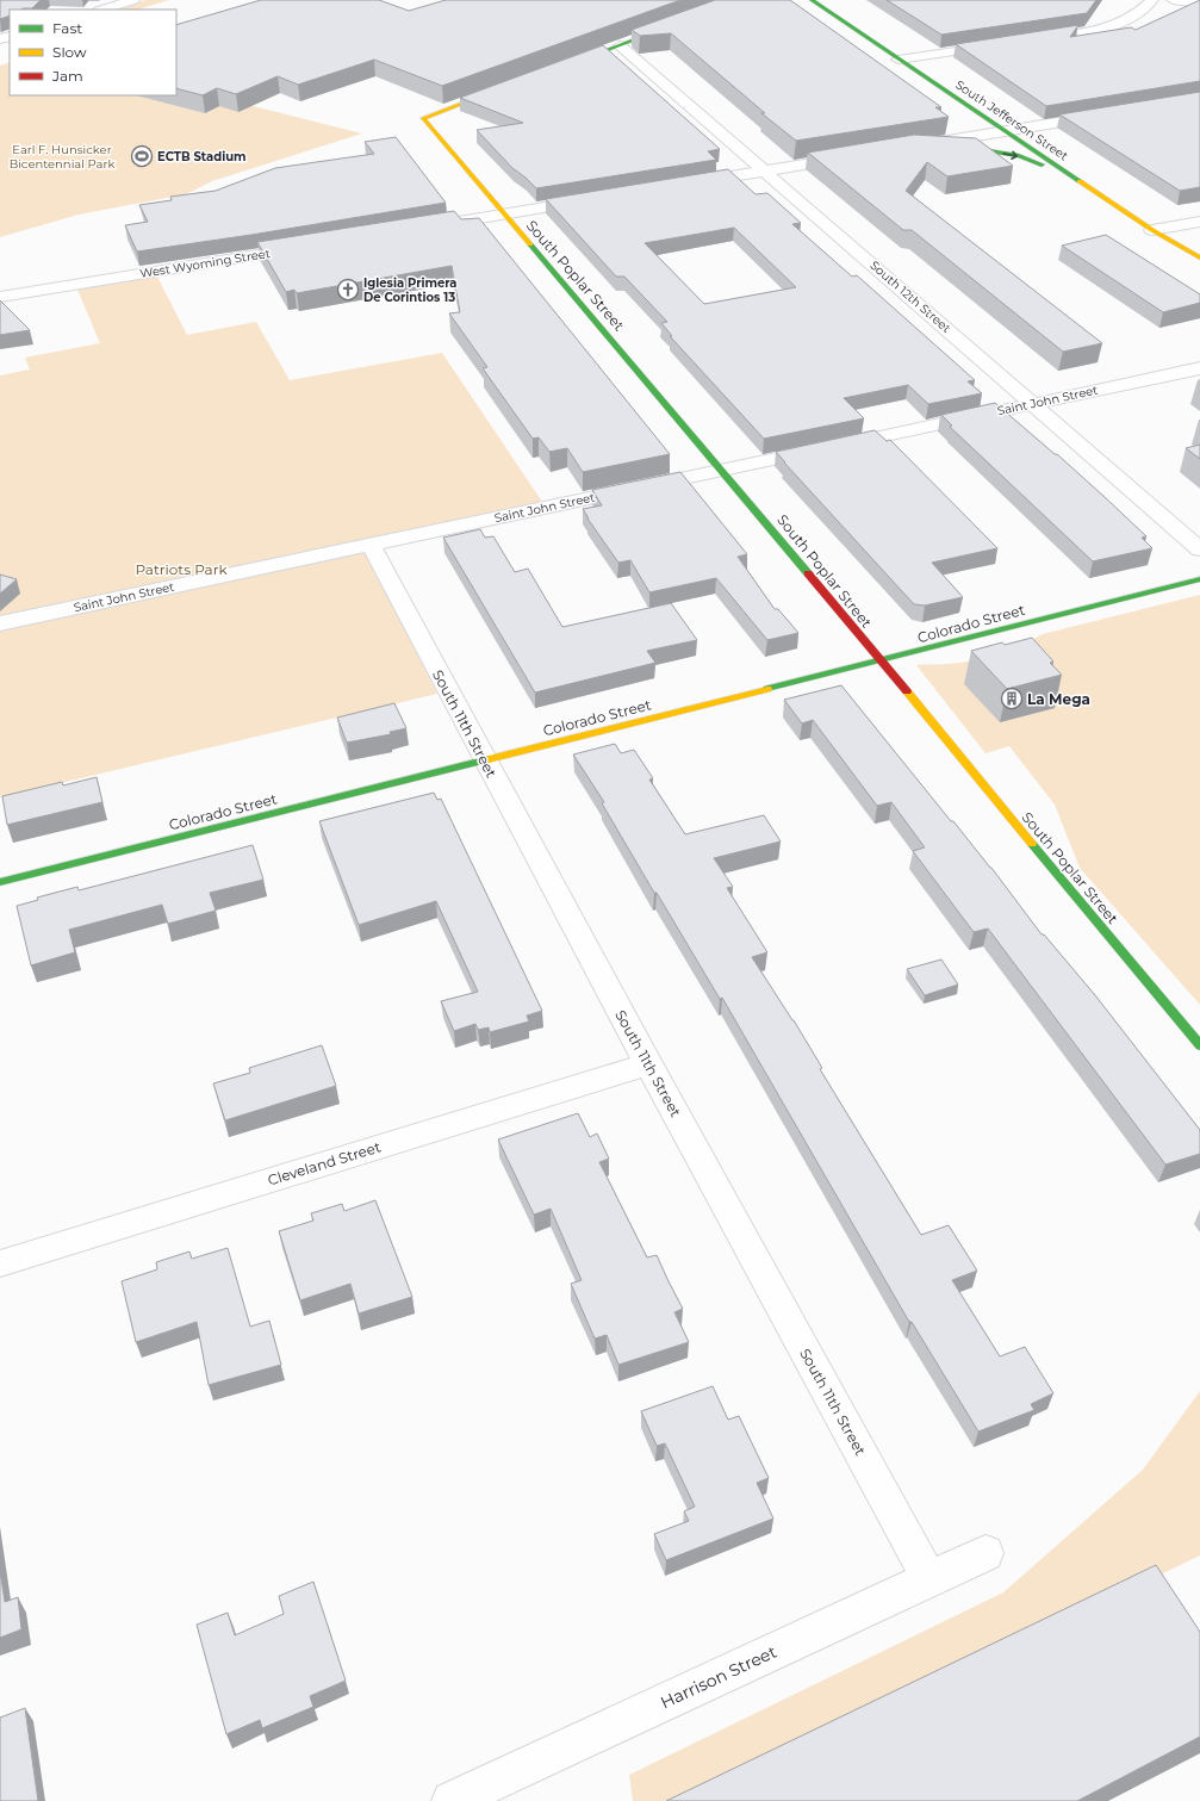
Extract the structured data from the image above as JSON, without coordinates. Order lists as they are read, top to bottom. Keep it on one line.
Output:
{"streets":{"street":["South Jefferson Street","West Wyoming Street","South Poplar Street","South 12th Street","Saint John Street","Colorado Street","South 11th Street","Cleveland Street","Harrison Street"]},"crossings":[["South Poplar Street","Saint John Street"],["South Poplar Street","Colorado Street"],["South 12th Street","Saint John Street"],["Saint John Street","South 11th Street"],["Colorado Street","South 11th Street"],["South 11th Street","Cleveland Street"],["South 11th Street","Harrison Street"]],"parks":["Earl F. Hunsicker Bicentennial Park","Patriots Park"],"places":{"sports":["ECTB Stadium"],"church":["Iglesia Primera De Corintios 13"],"building":["La Mega"]},"legend":["Fast","Slow","Jam"]}
